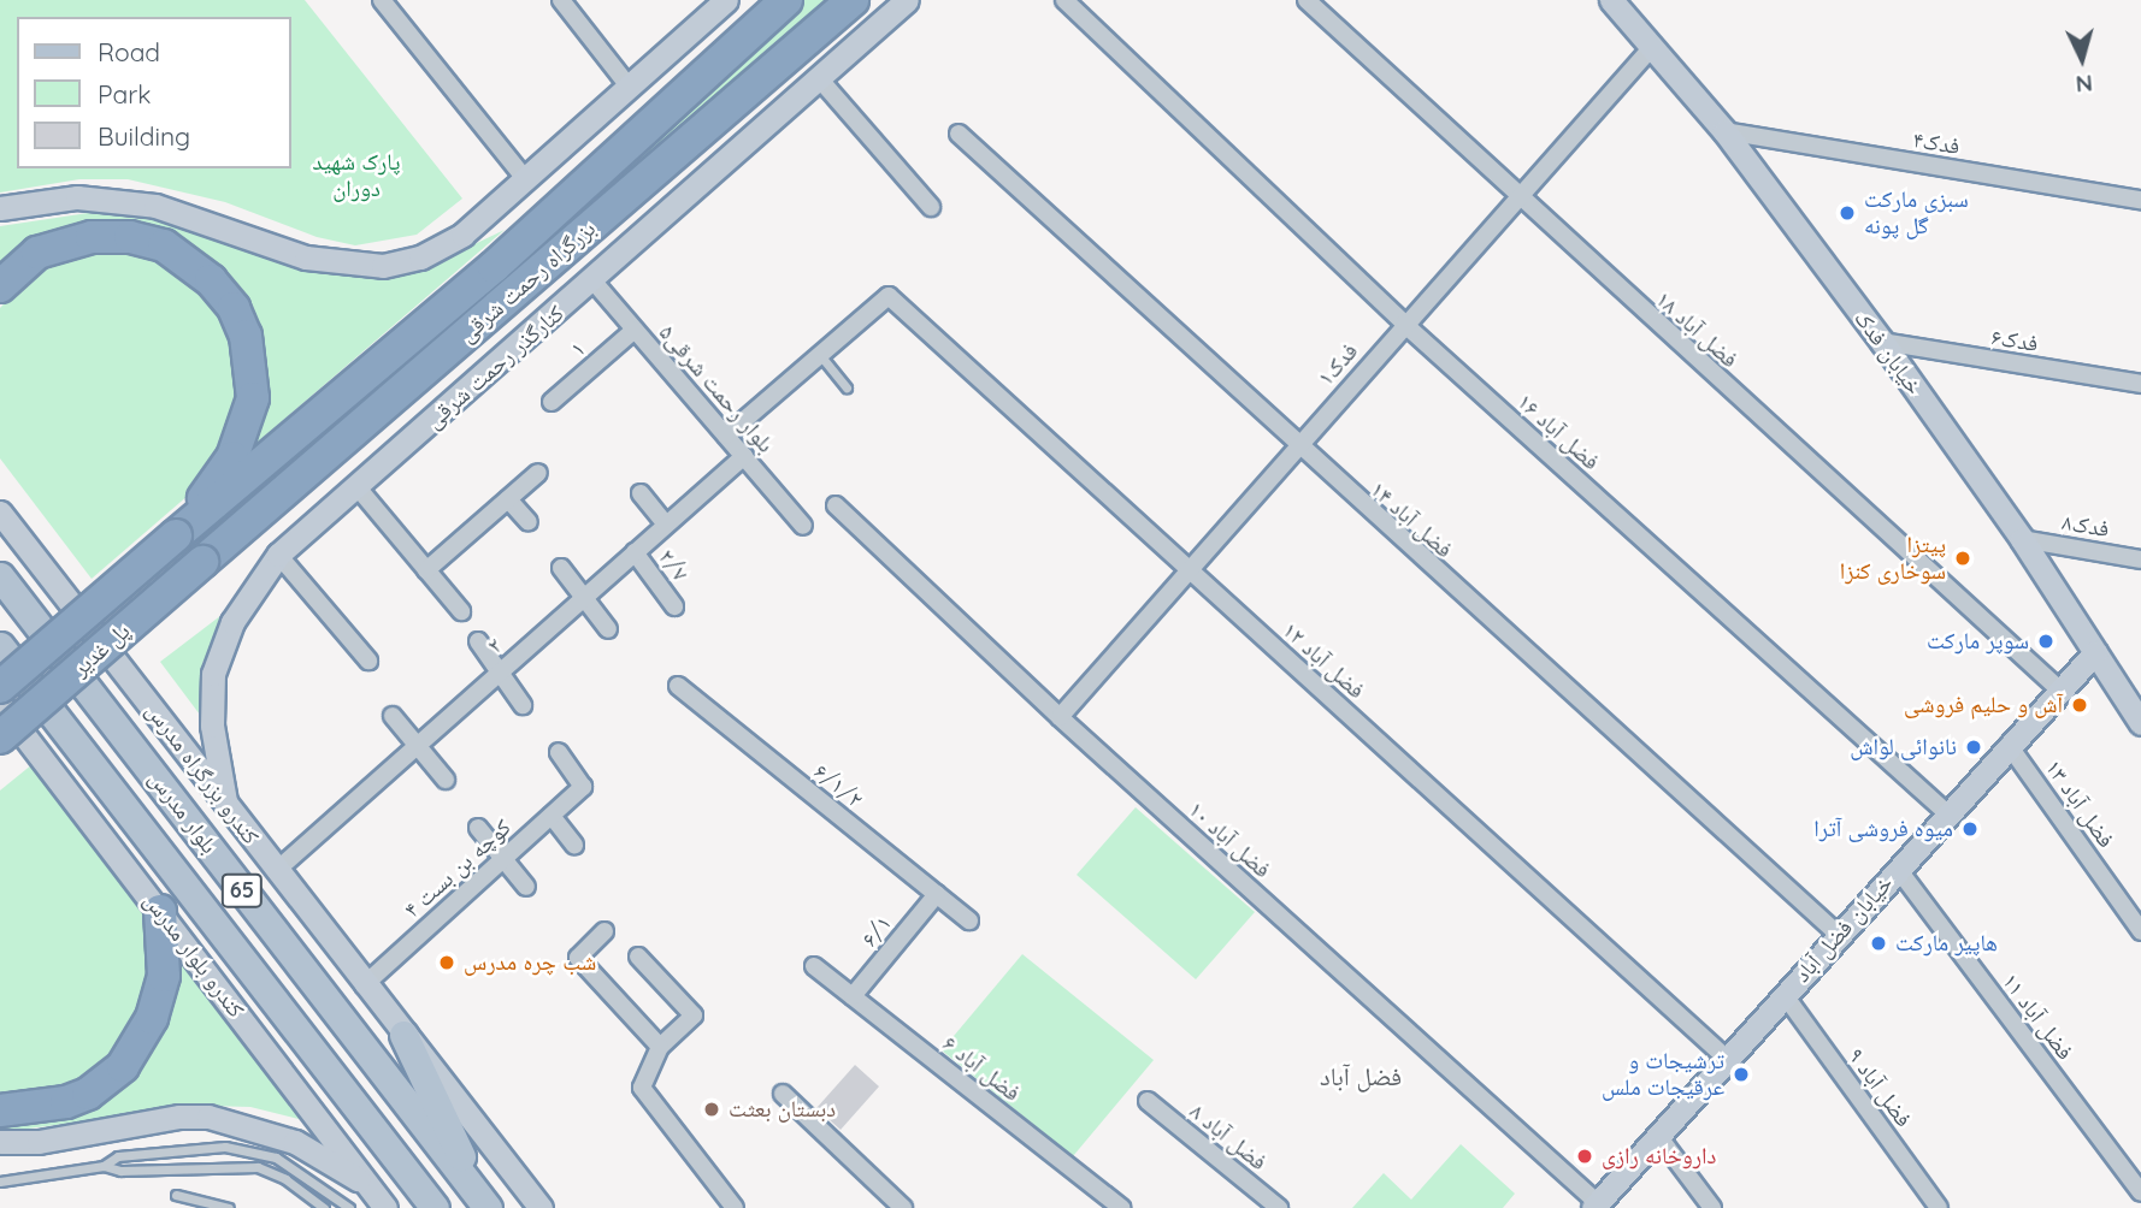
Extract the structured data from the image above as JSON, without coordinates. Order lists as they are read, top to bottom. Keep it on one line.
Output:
{"streets":{"highway":["بزرگراه رحمت شرقی","پل غدیر"],"main road":["خیابان فدک","کنارگذر رحمت شرقی","کندرو بزرگراه مدرس","بلوار مدرس","65","خیابان فضل آباد","کندرو بلوار مدرس"],"street":["فدک۴","فضل آباد ۱۸","فدک۶","۱","فدک۱","۵بلوار رحمت شرقی","فضل آباد ۱۶","فضل آباد ۱۴","فدک۸","۲/۷","۲","فضل آباد ۱۲","۶/۱/۲","فضل آباد ۱۳","فضل آباد ۱۰","کوچه بن بست ۴","۶/۱","فضل آباد ۱۱","فضل آباد ۶","فضل آباد ۹","فضل آباد ۸"]},"crossings":[["فدک۴","خیابان فدک"],["بزرگراه رحمت شرقی","پل غدیر"],["فضل آباد ۱۸","فدک۱"],["فضل آباد ۱۸","خیابان فضل آباد"],["فدک۶","خیابان فدک"],["۱","۵بلوار رحمت شرقی"],["خیابان فدک","فدک۱"],["خیابان فدک","فدک۸"],["خیابان فدک","خیابان فضل آباد"],["فدک۱","فضل آباد ۱۶"],["فدک۱","فضل آباد ۱۴"],["فدک۱","فضل آباد ۱۲"],["فدک۱","فضل آباد ۱۰"],["کنارگذر رحمت شرقی","۵بلوار رحمت شرقی"],["کنارگذر رحمت شرقی","کندرو بزرگراه مدرس"],["۵بلوار رحمت شرقی","۲"],["فضل آباد ۱۶","خیابان فضل آباد"],["فضل آباد ۱۴","خیابان فضل آباد"],["۲/۷","۲"],["۲","کندرو بزرگراه مدرس"],["فضل آباد ۱۲","خیابان فضل آباد"],["کندرو بزرگراه مدرس","کوچه بن بست ۴"],["۶/۱/۲","۶/۱"],["فضل آباد ۱۳","خیابان فضل آباد"],["فضل آباد ۱۰","خیابان فضل آباد"],["خیابان فضل آباد","فضل آباد ۱۱"],["خیابان فضل آباد","فضل آباد ۹"],["۶/۱","فضل آباد ۶"]],"districts":["فضل آباد"],"parks":["پارک شهید دوران"],"places":["سبزی مارکت گل پونه","پيتزا سوخارى كنزا","سوپر مارکت","آش و حلیم فروشی","نانوائی لواش","میوه فروشی آترا","هاپیر مارکت","شب چره مدرس","ترشیجات و عرقیجات ملس","دبستان بعثت","داروخانه رازی"],"legend":["Road","Park","Building"],"north":"bottom"}
